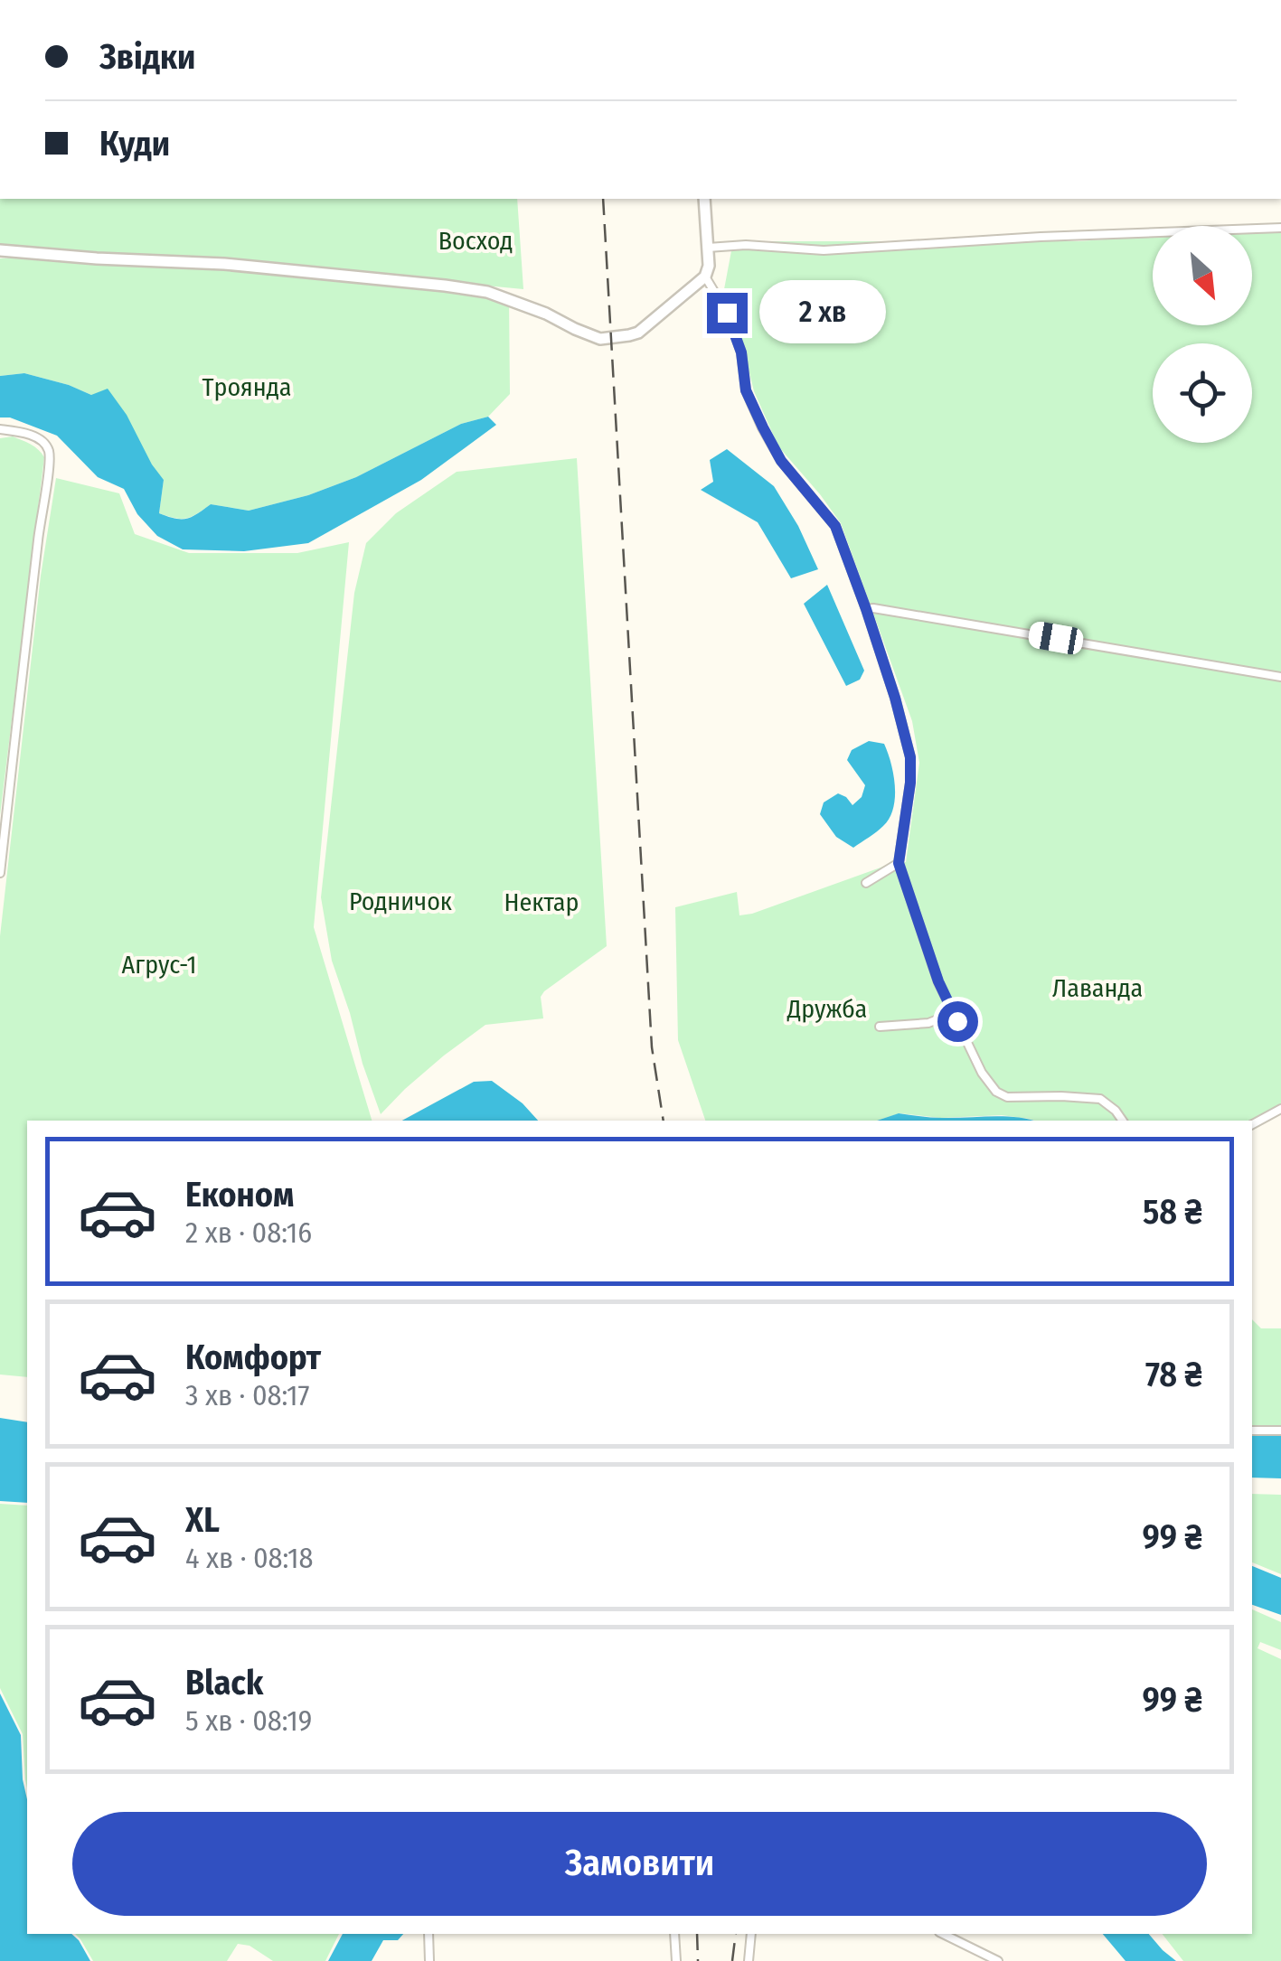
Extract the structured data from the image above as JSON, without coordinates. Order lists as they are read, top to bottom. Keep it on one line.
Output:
{"parks":["Восход","Троянда","Родничок","Нектар","Агрус-1","Лаванда","Дружба"],"north":"bottom right","page":{"banner":["Звідки","Куди"],"bubble":"2 хв","list":[{"name":"Економ","note":"2 хв · 08:16","value":"58 ₴"},{"name":"Комфорт","note":"3 хв · 08:17","value":"78 ₴"},{"name":"XL","note":"4 хв · 08:18","value":"99 ₴"},{"name":"Black","note":"5 хв · 08:19","value":"99 ₴"}],"buttons":"Замовити"}}
